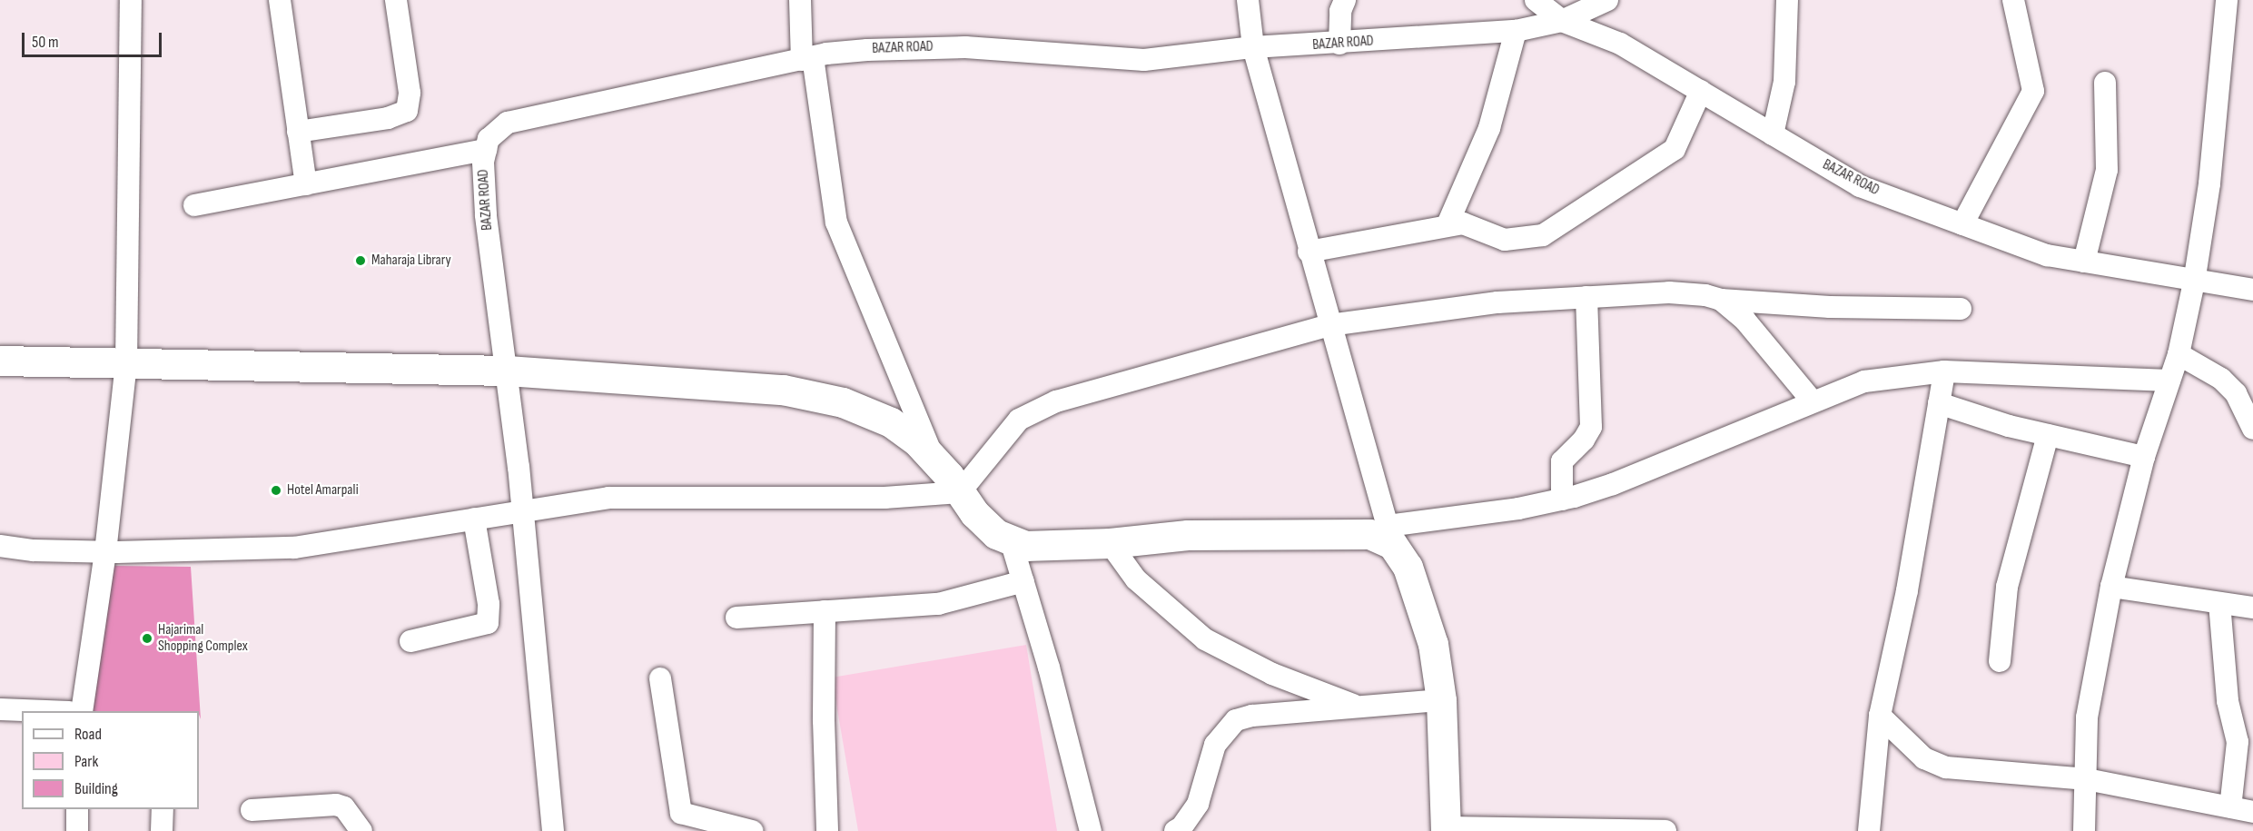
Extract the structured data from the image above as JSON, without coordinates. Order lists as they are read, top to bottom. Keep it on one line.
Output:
{"streets":{"street":["BAZAR ROAD"]},"places":["Maharaja Library","Hotel Amarpali","Hajarimal Shopping Complex"],"legend":["Road","Park","Building"],"scale_bar":"50 m"}
